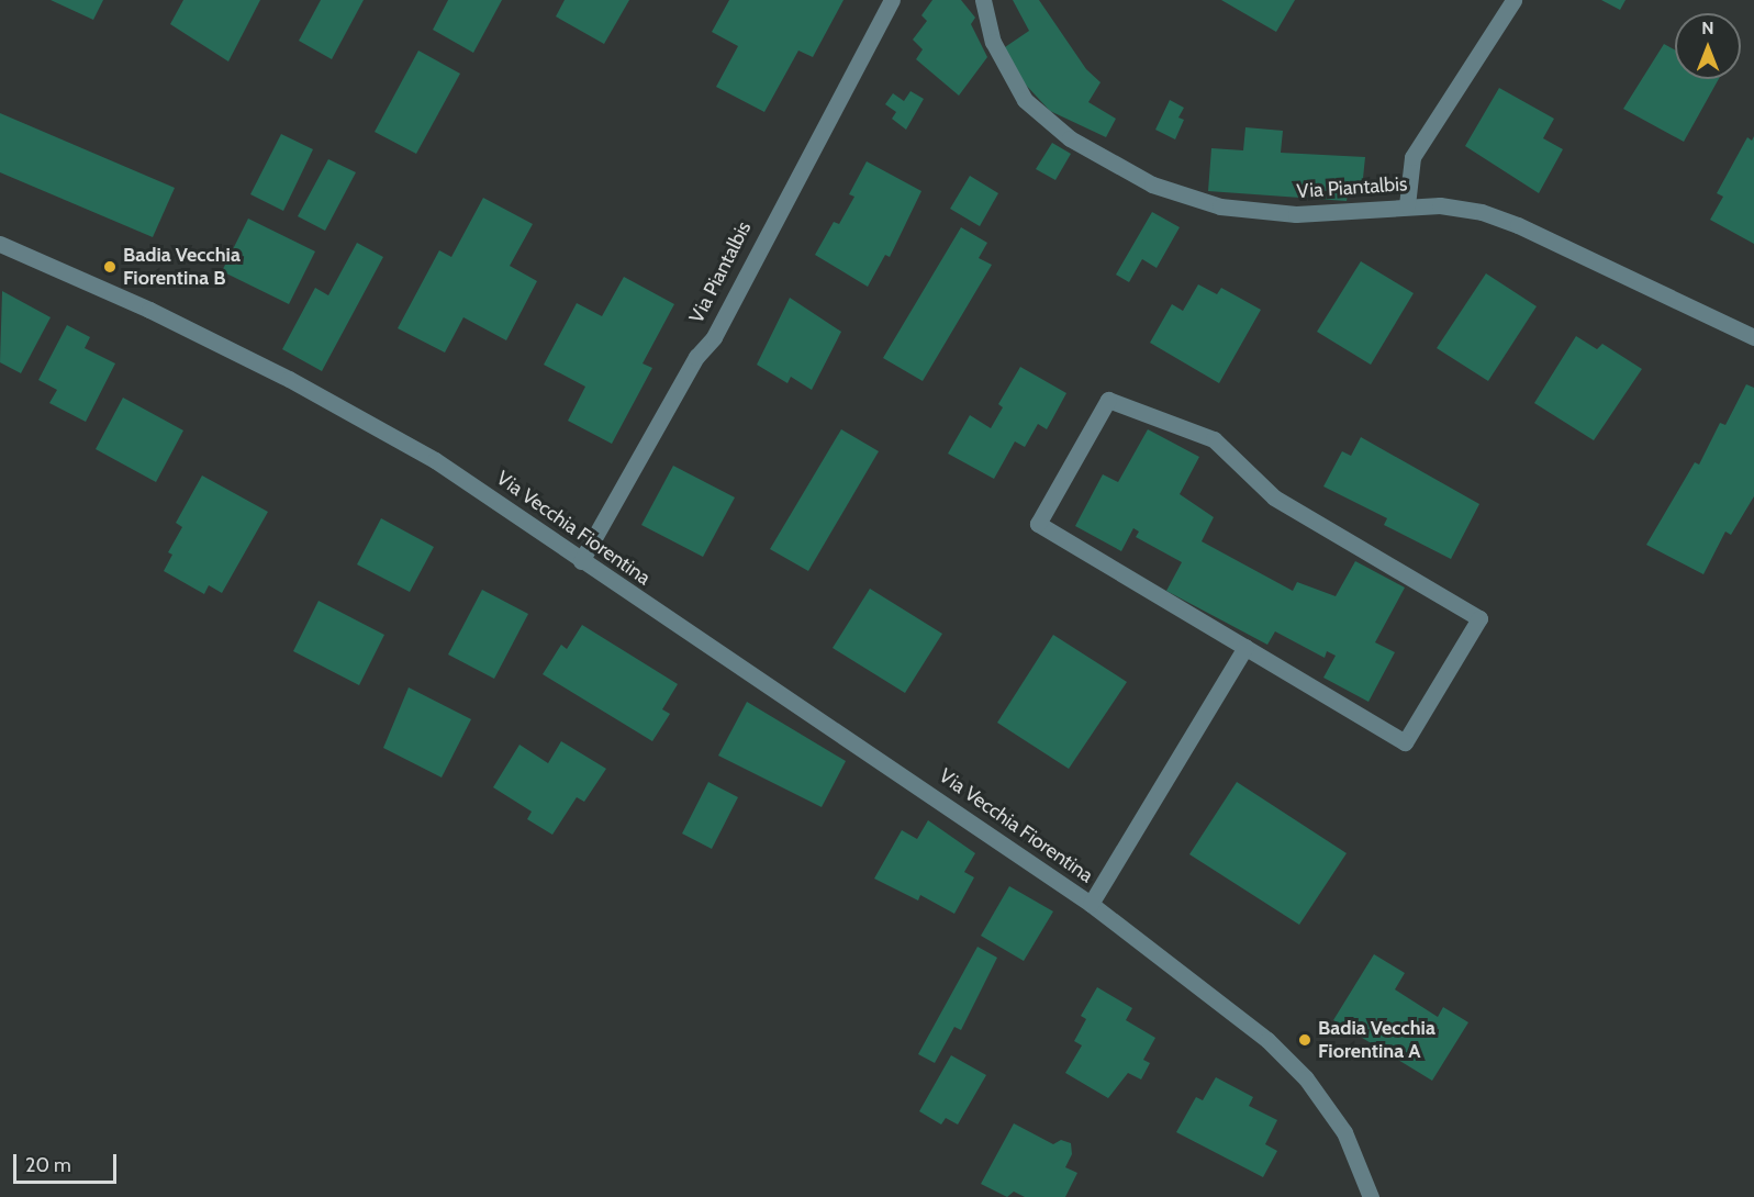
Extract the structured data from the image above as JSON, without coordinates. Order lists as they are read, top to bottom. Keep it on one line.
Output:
{"streets":{"street":["Via Piantalbis","Via Vecchia Fiorentina"]},"crossings":[["Via Piantalbis","Via Vecchia Fiorentina"]],"places":["Badia Vecchia Fiorentina B","Badia Vecchia Fiorentina A"],"scale_bar":"20 m","north":"top"}
